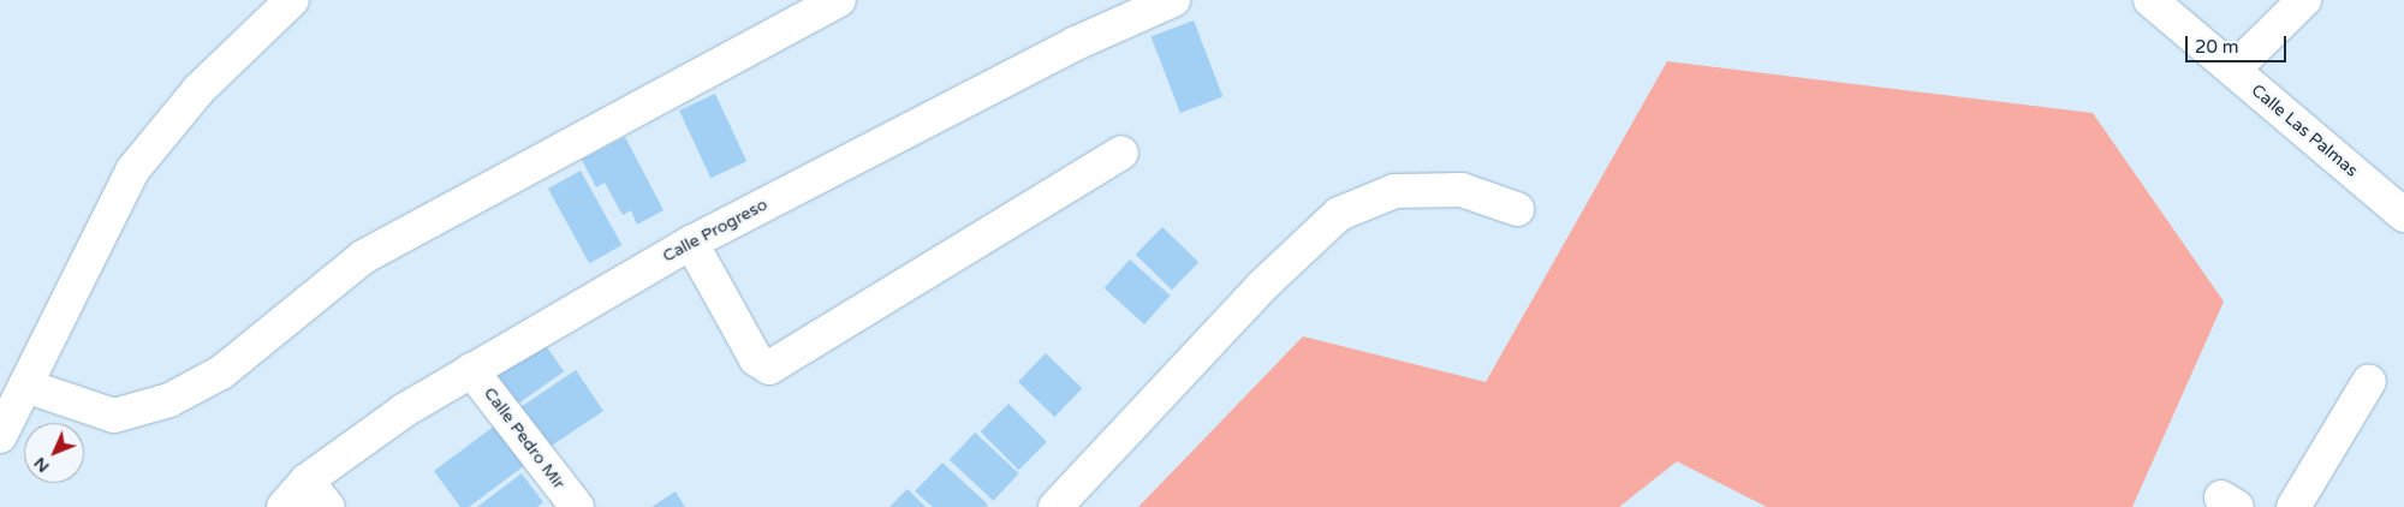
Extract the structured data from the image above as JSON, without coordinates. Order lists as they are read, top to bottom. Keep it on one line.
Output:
{"streets":{"street":["Calle Las Palmas","Calle Progreso","Calle Pedro Mir"]},"crossings":[["Calle Progreso","Calle Pedro Mir"]],"scale_bar":"20 m","north":"bottom left"}
